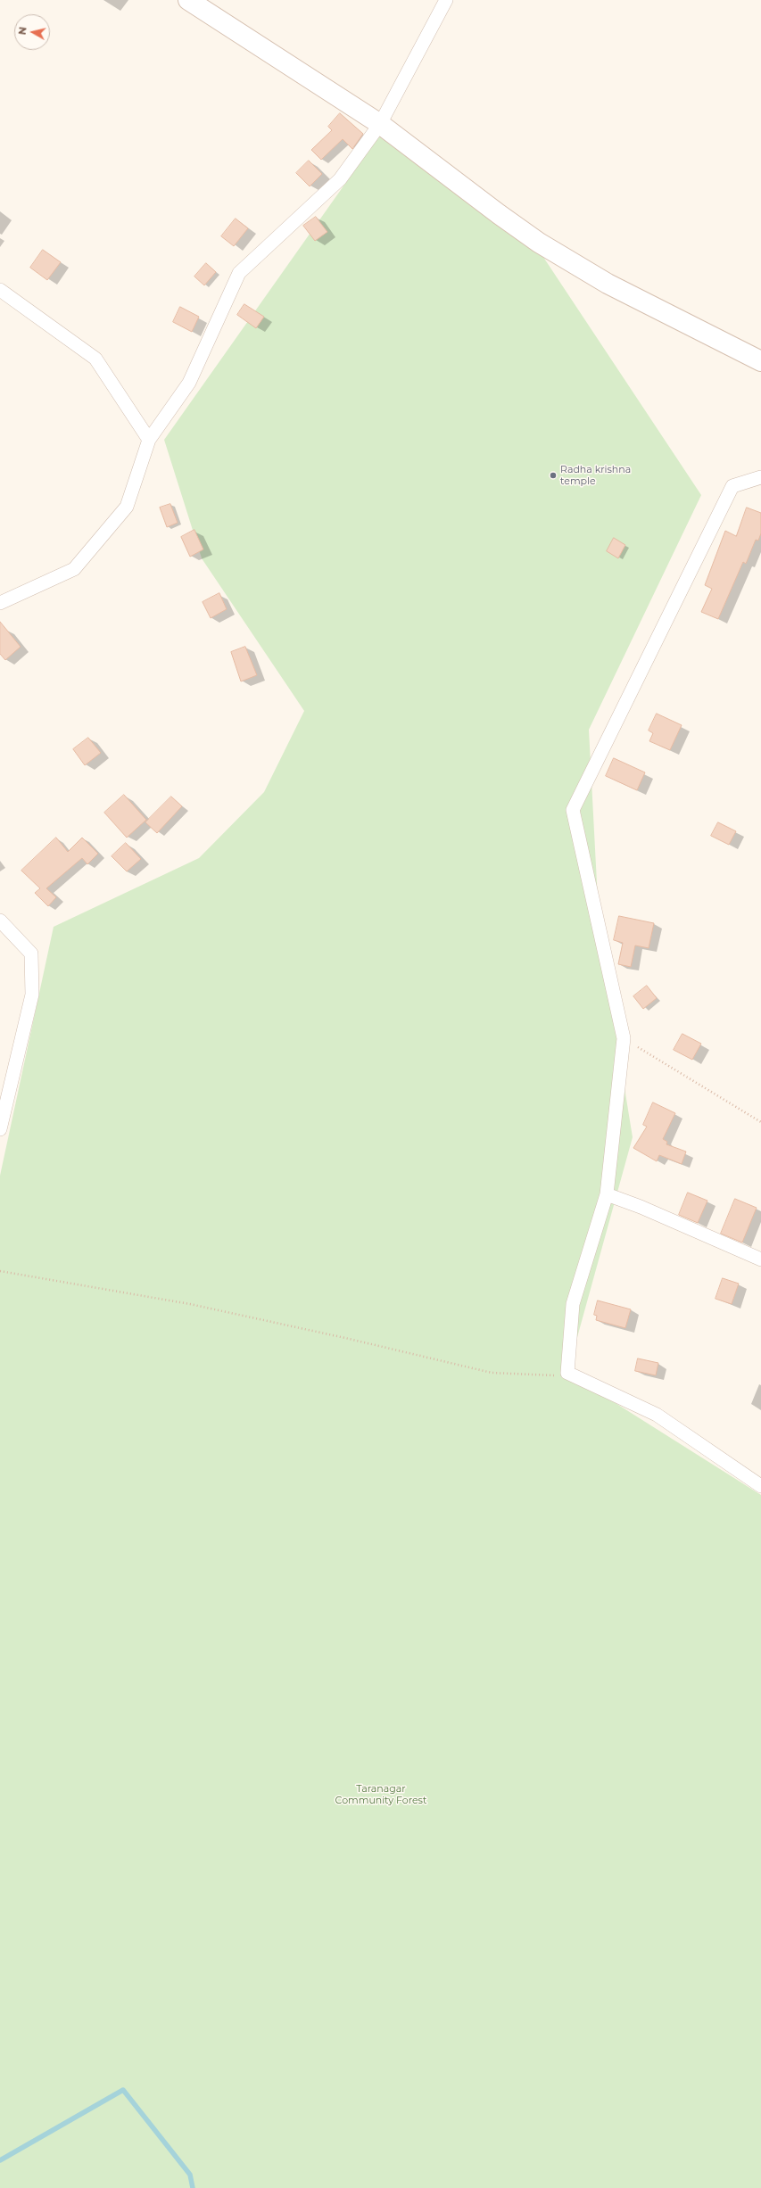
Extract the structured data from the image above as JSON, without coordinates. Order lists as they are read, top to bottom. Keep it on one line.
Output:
{"parks":["Taranagar Community Forest"],"places":["Radha krishna temple"],"north":"left"}
